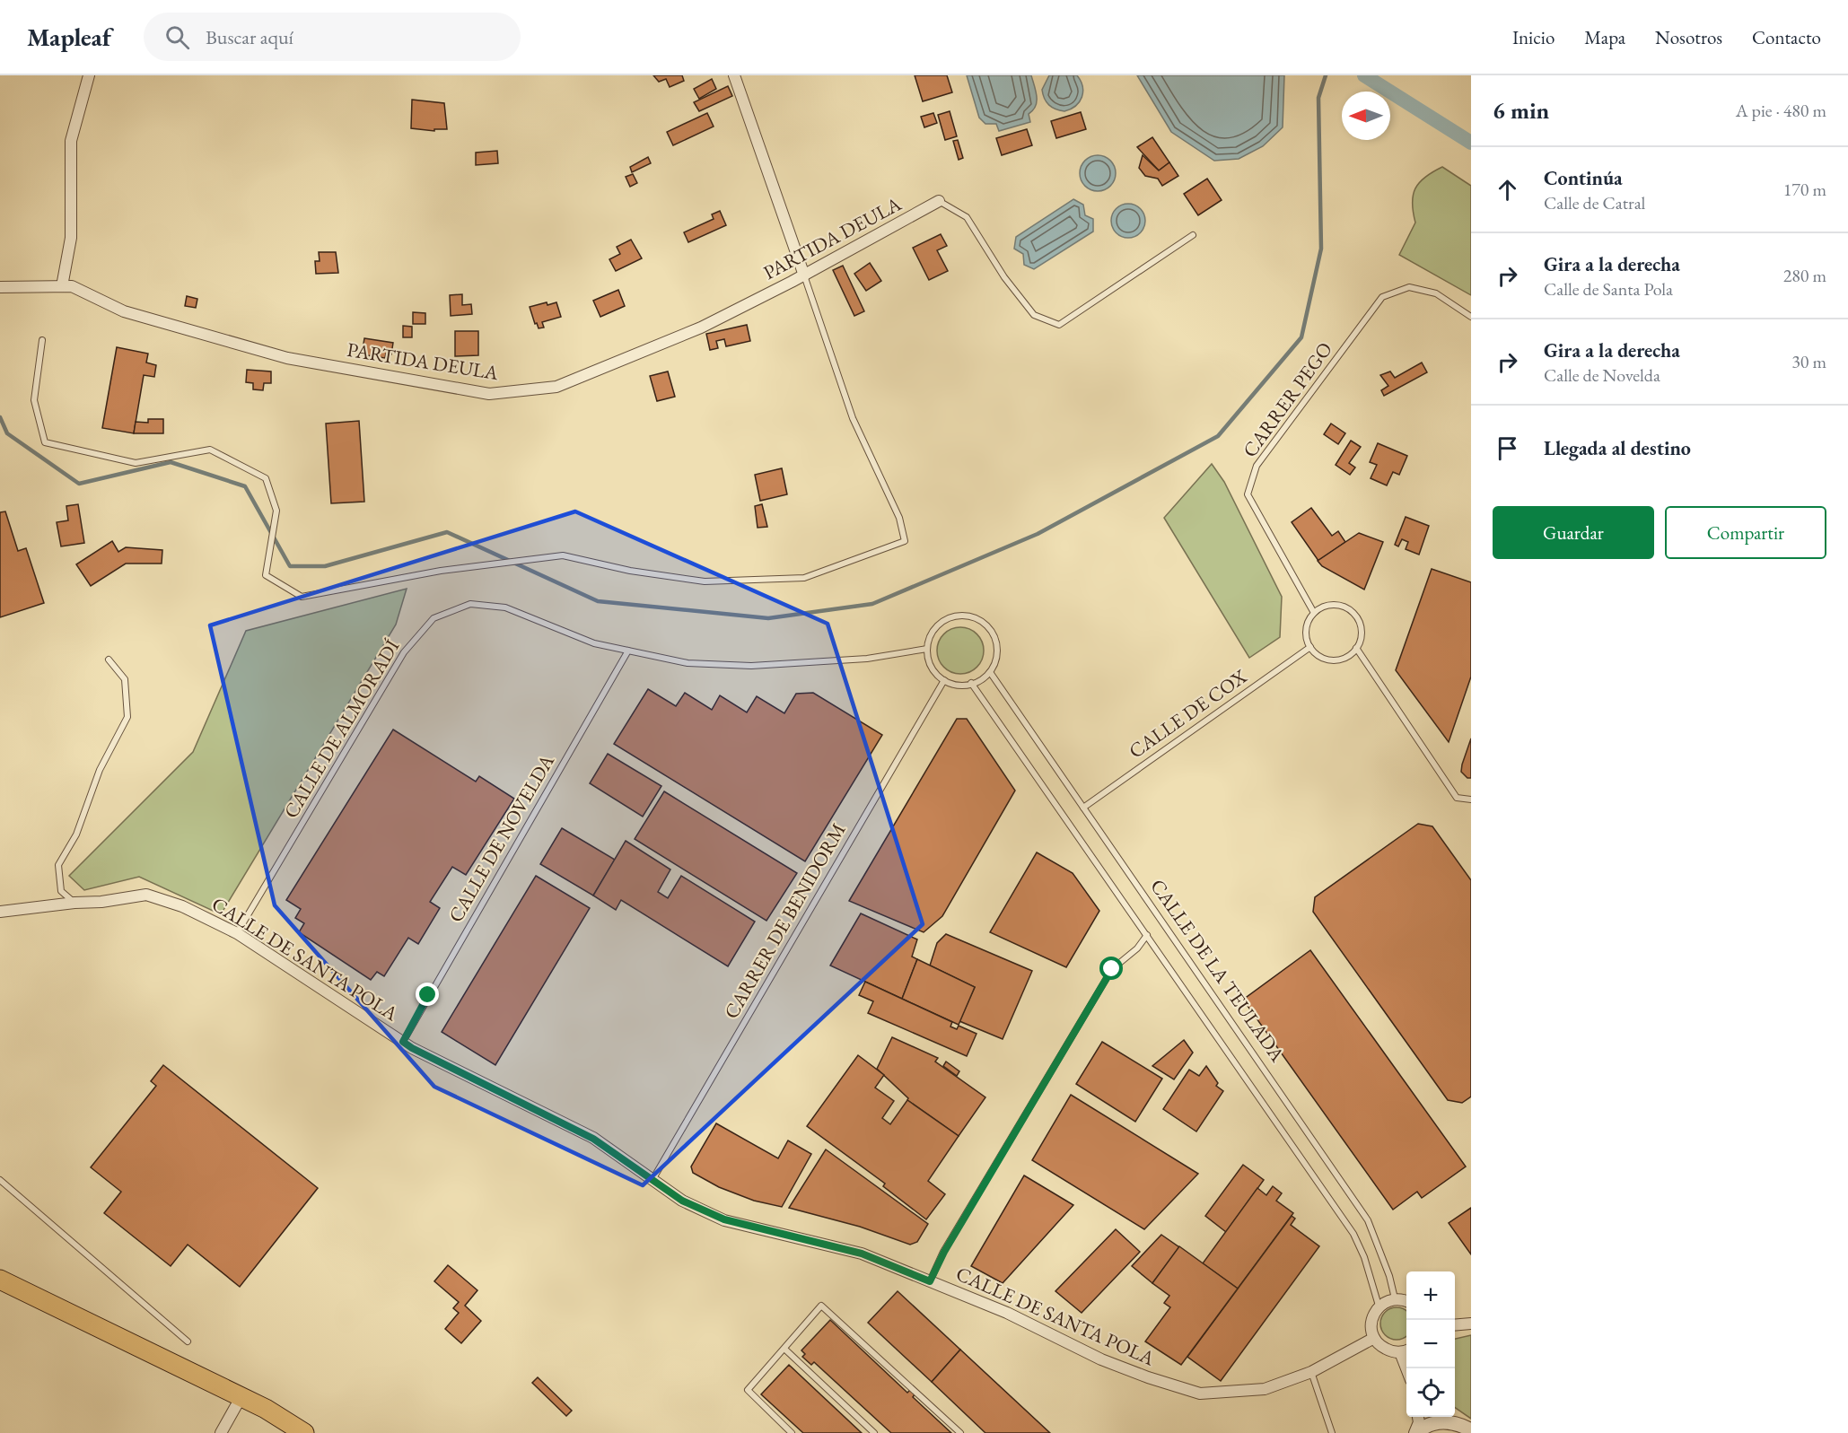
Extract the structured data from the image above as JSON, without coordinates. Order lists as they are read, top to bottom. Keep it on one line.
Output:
{"streets":{"street":["PARTIDA DEULA","CALLE DE SANTA POLA"],"lane":["CARRER PEGO","CALLE DE COX","CALLE DE ALMORADÍ","CALLE DE NOVELDA","CARRER DE BENIDORM","CALLE DE LA TEULADA"]},"crossings":[["CARRER PEGO","CALLE DE COX"],["CALLE DE COX","CALLE DE LA TEULADA"],["CALLE DE ALMORADÍ","CALLE DE NOVELDA"],["CALLE DE ALMORADÍ","CARRER DE BENIDORM"],["CALLE DE ALMORADÍ","CALLE DE SANTA POLA"],["CALLE DE ALMORADÍ","CALLE DE LA TEULADA"],["CALLE DE NOVELDA","CALLE DE SANTA POLA"],["CARRER DE BENIDORM","CALLE DE SANTA POLA"],["CARRER DE BENIDORM","CALLE DE LA TEULADA"]],"north":"left","page":{"header":"Mapleaf","search":"Buscar aquí","nav":["Inicio","Mapa","Nosotros","Contacto"],"heading":["6 min","A pie · 480 m"],"list":[["Continúa","Calle de Catral","170 m"],["Gira a la derecha","Calle de Santa Pola","280 m"],["Gira a la derecha","Calle de Novelda","30 m"],"Llegada al destino"],"buttons":["Guardar","Compartir"],"map_buttons":["+","−"]}}
